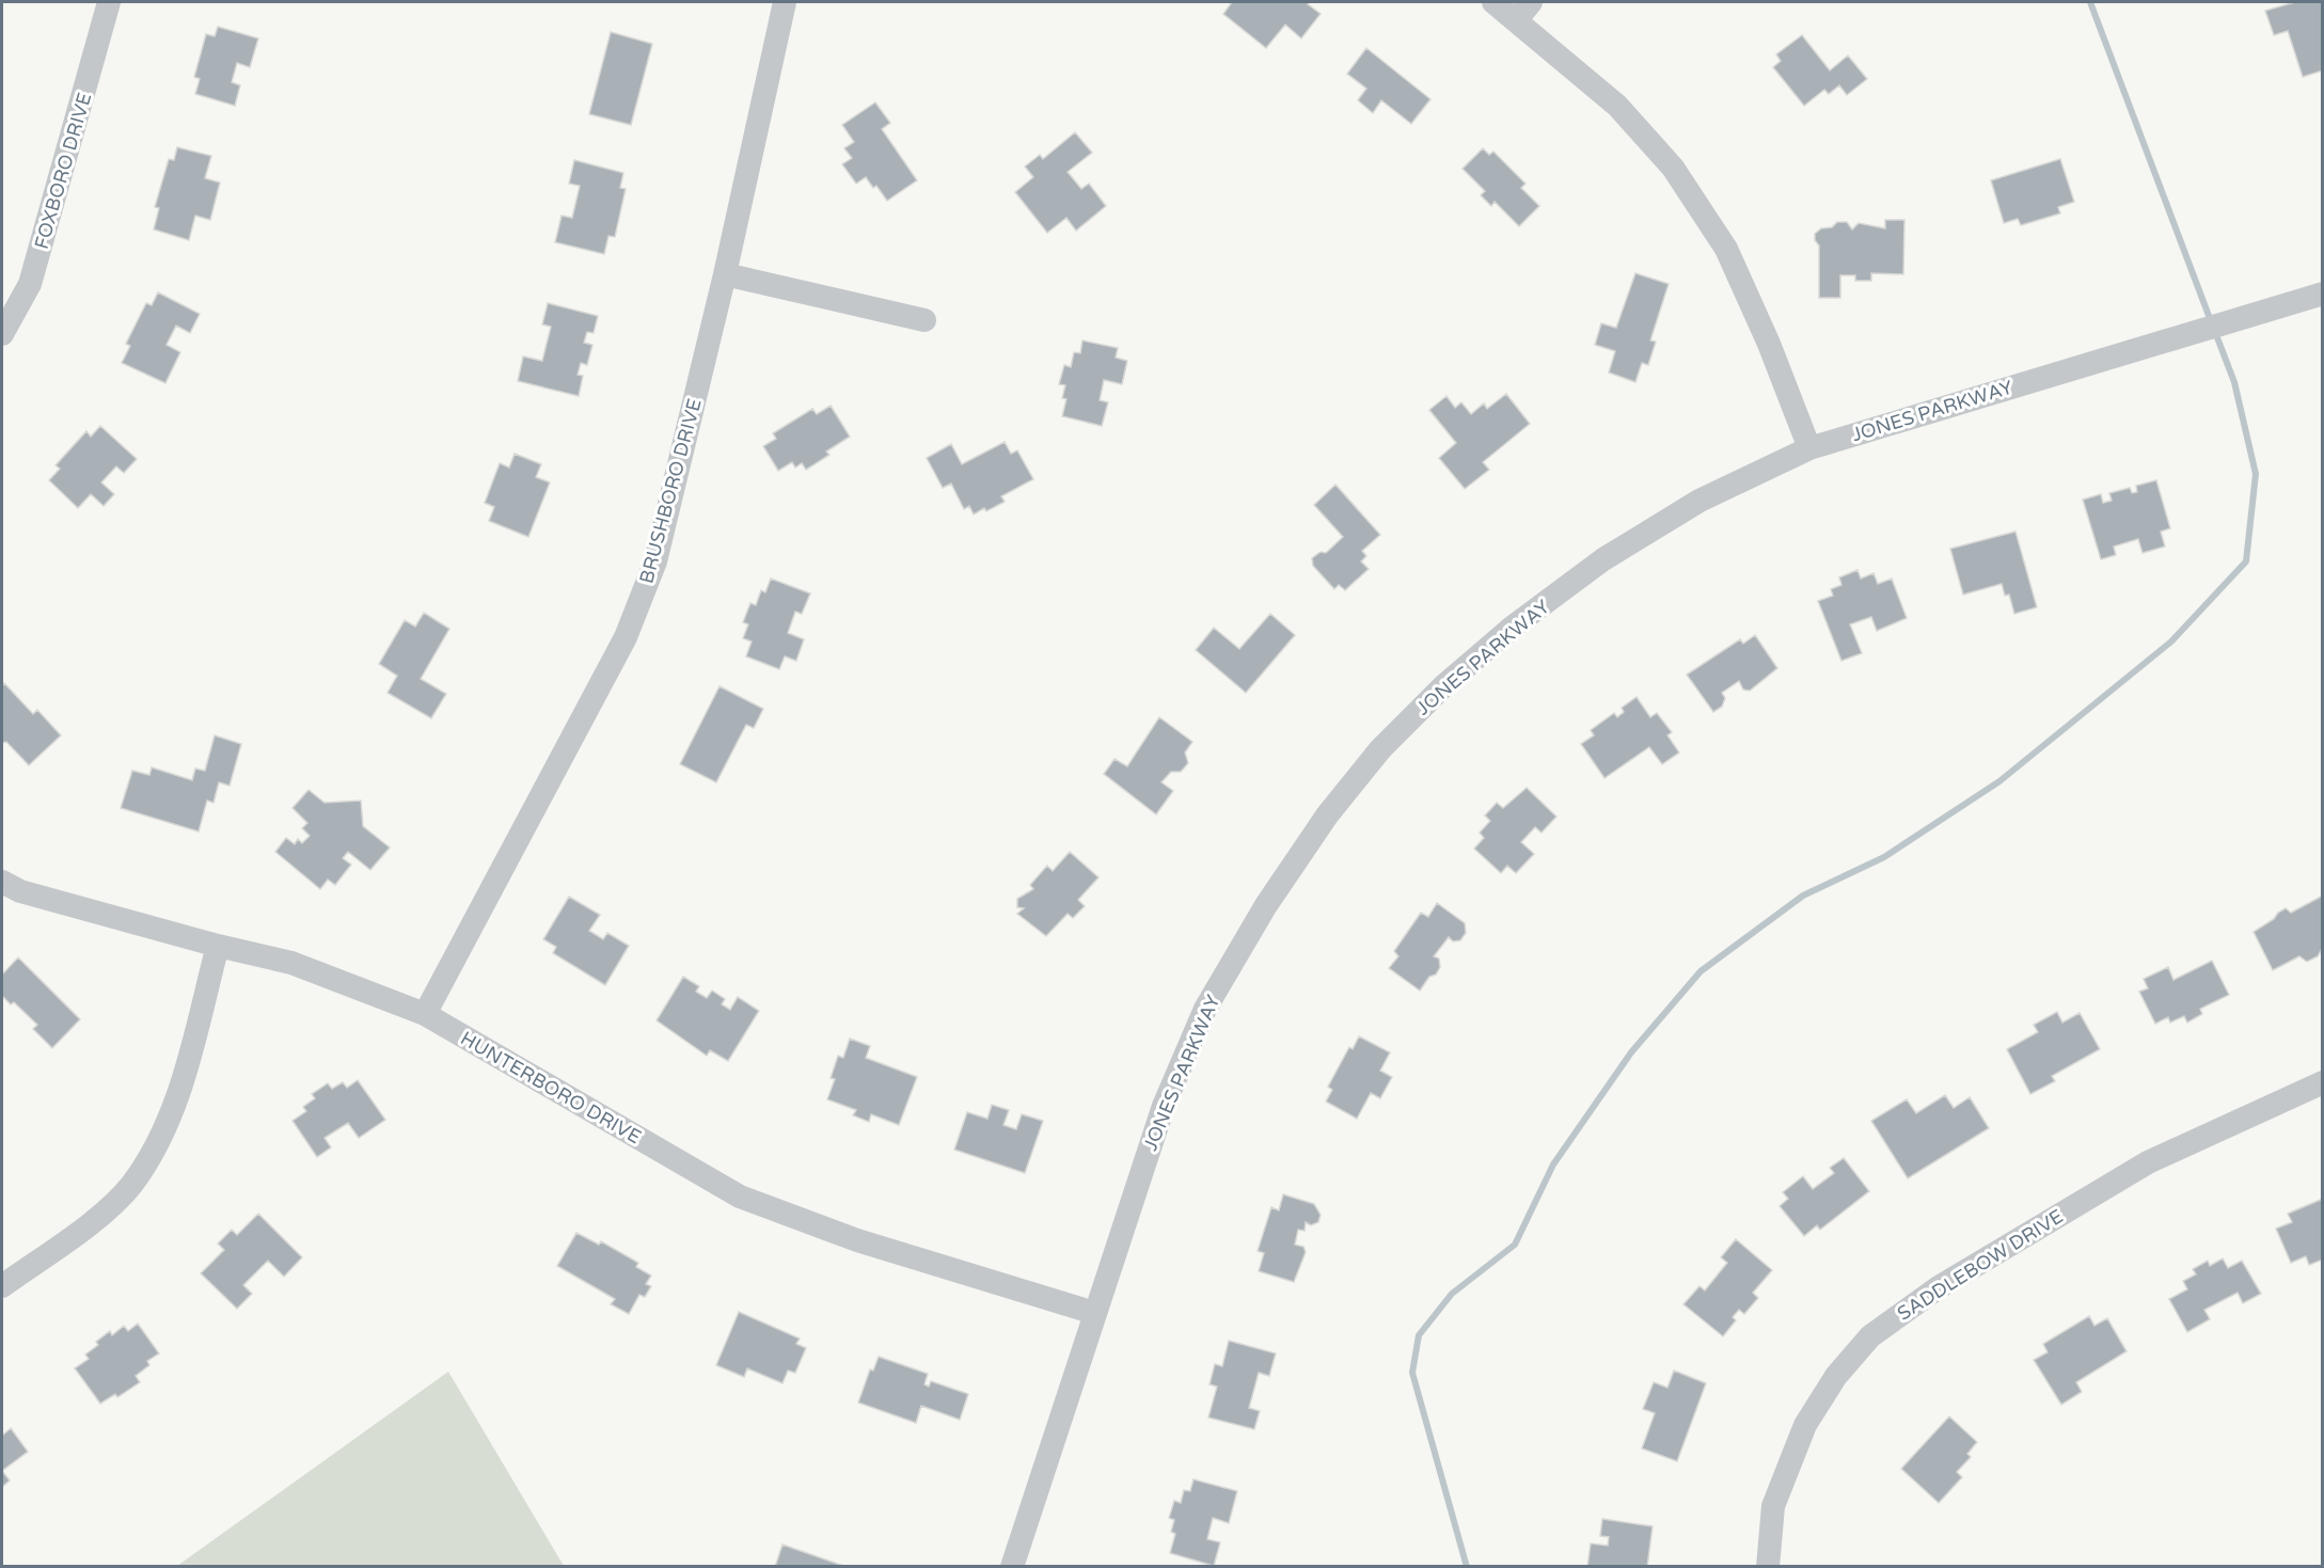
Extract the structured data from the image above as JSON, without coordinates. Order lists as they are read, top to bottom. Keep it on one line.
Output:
{"streets":{"street":["FOXBORO DRIVE","JONES PARKWAY","BRUSHBORO DRIVE","HUNTERBORO DRIVE","SADDLEBOW DRIVE"]},"crossings":[["JONES PARKWAY","HUNTERBORO DRIVE"],["BRUSHBORO DRIVE","HUNTERBORO DRIVE"]]}
